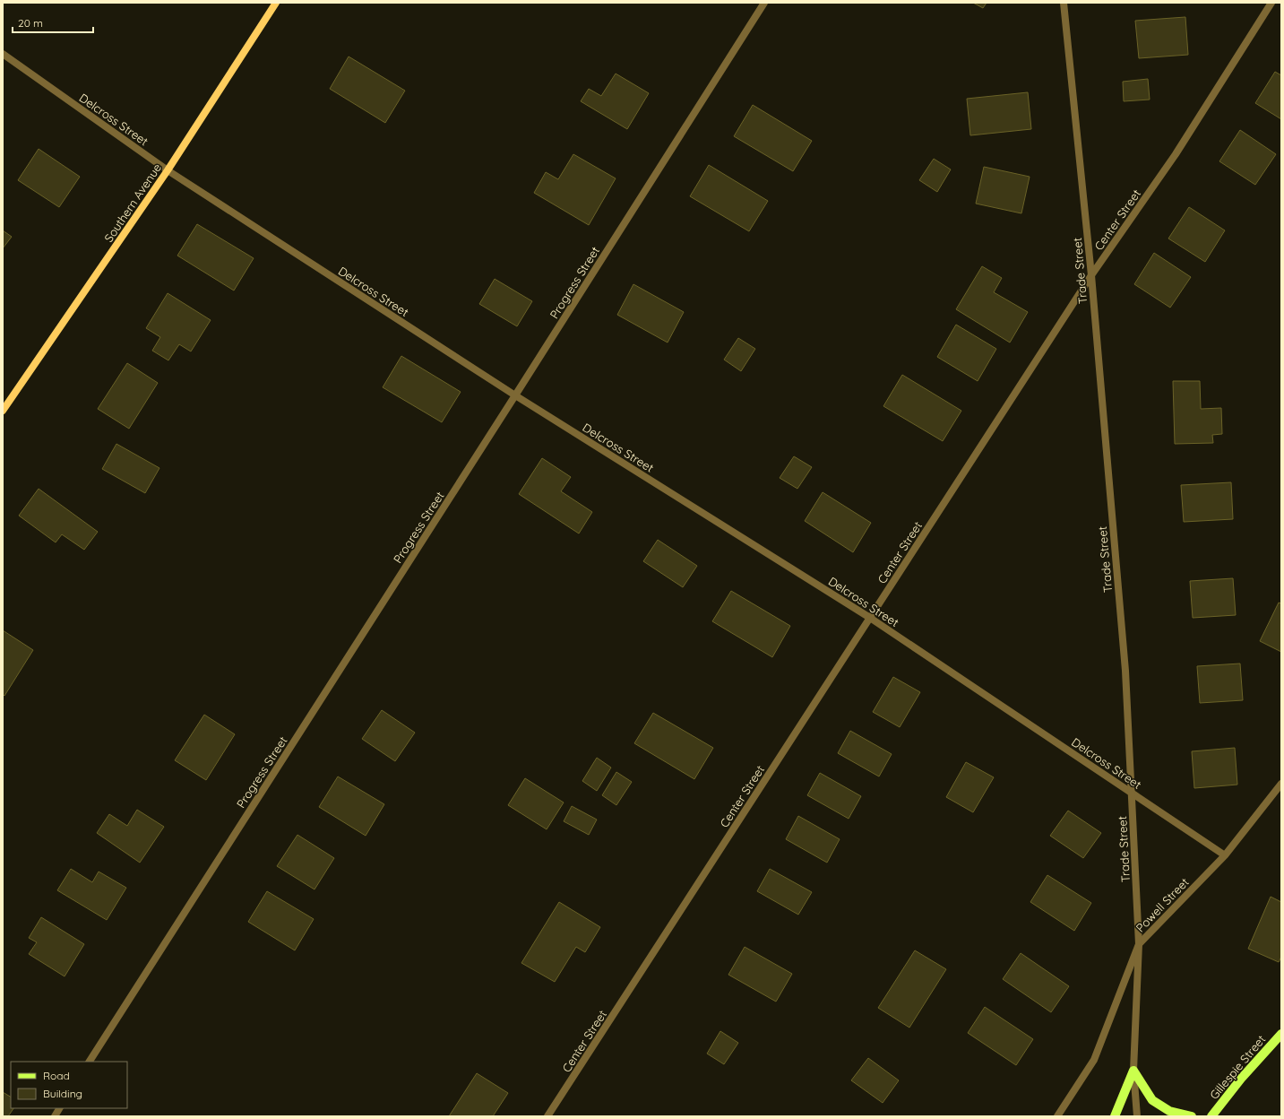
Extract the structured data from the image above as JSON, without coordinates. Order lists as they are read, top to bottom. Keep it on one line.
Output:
{"streets":{"main road":["Southern Avenue","Gillespie Street"],"street":["Delcross Street","Center Street","Trade Street","Progress Street","Powell Street"]},"crossings":[["Delcross Street","Southern Avenue"],["Delcross Street","Center Street"],["Delcross Street","Trade Street"],["Delcross Street","Progress Street"],["Delcross Street","Powell Street"],["Center Street","Trade Street"],["Trade Street","Powell Street"]],"legend":["Road","Building"],"scale_bar":"20 m"}
